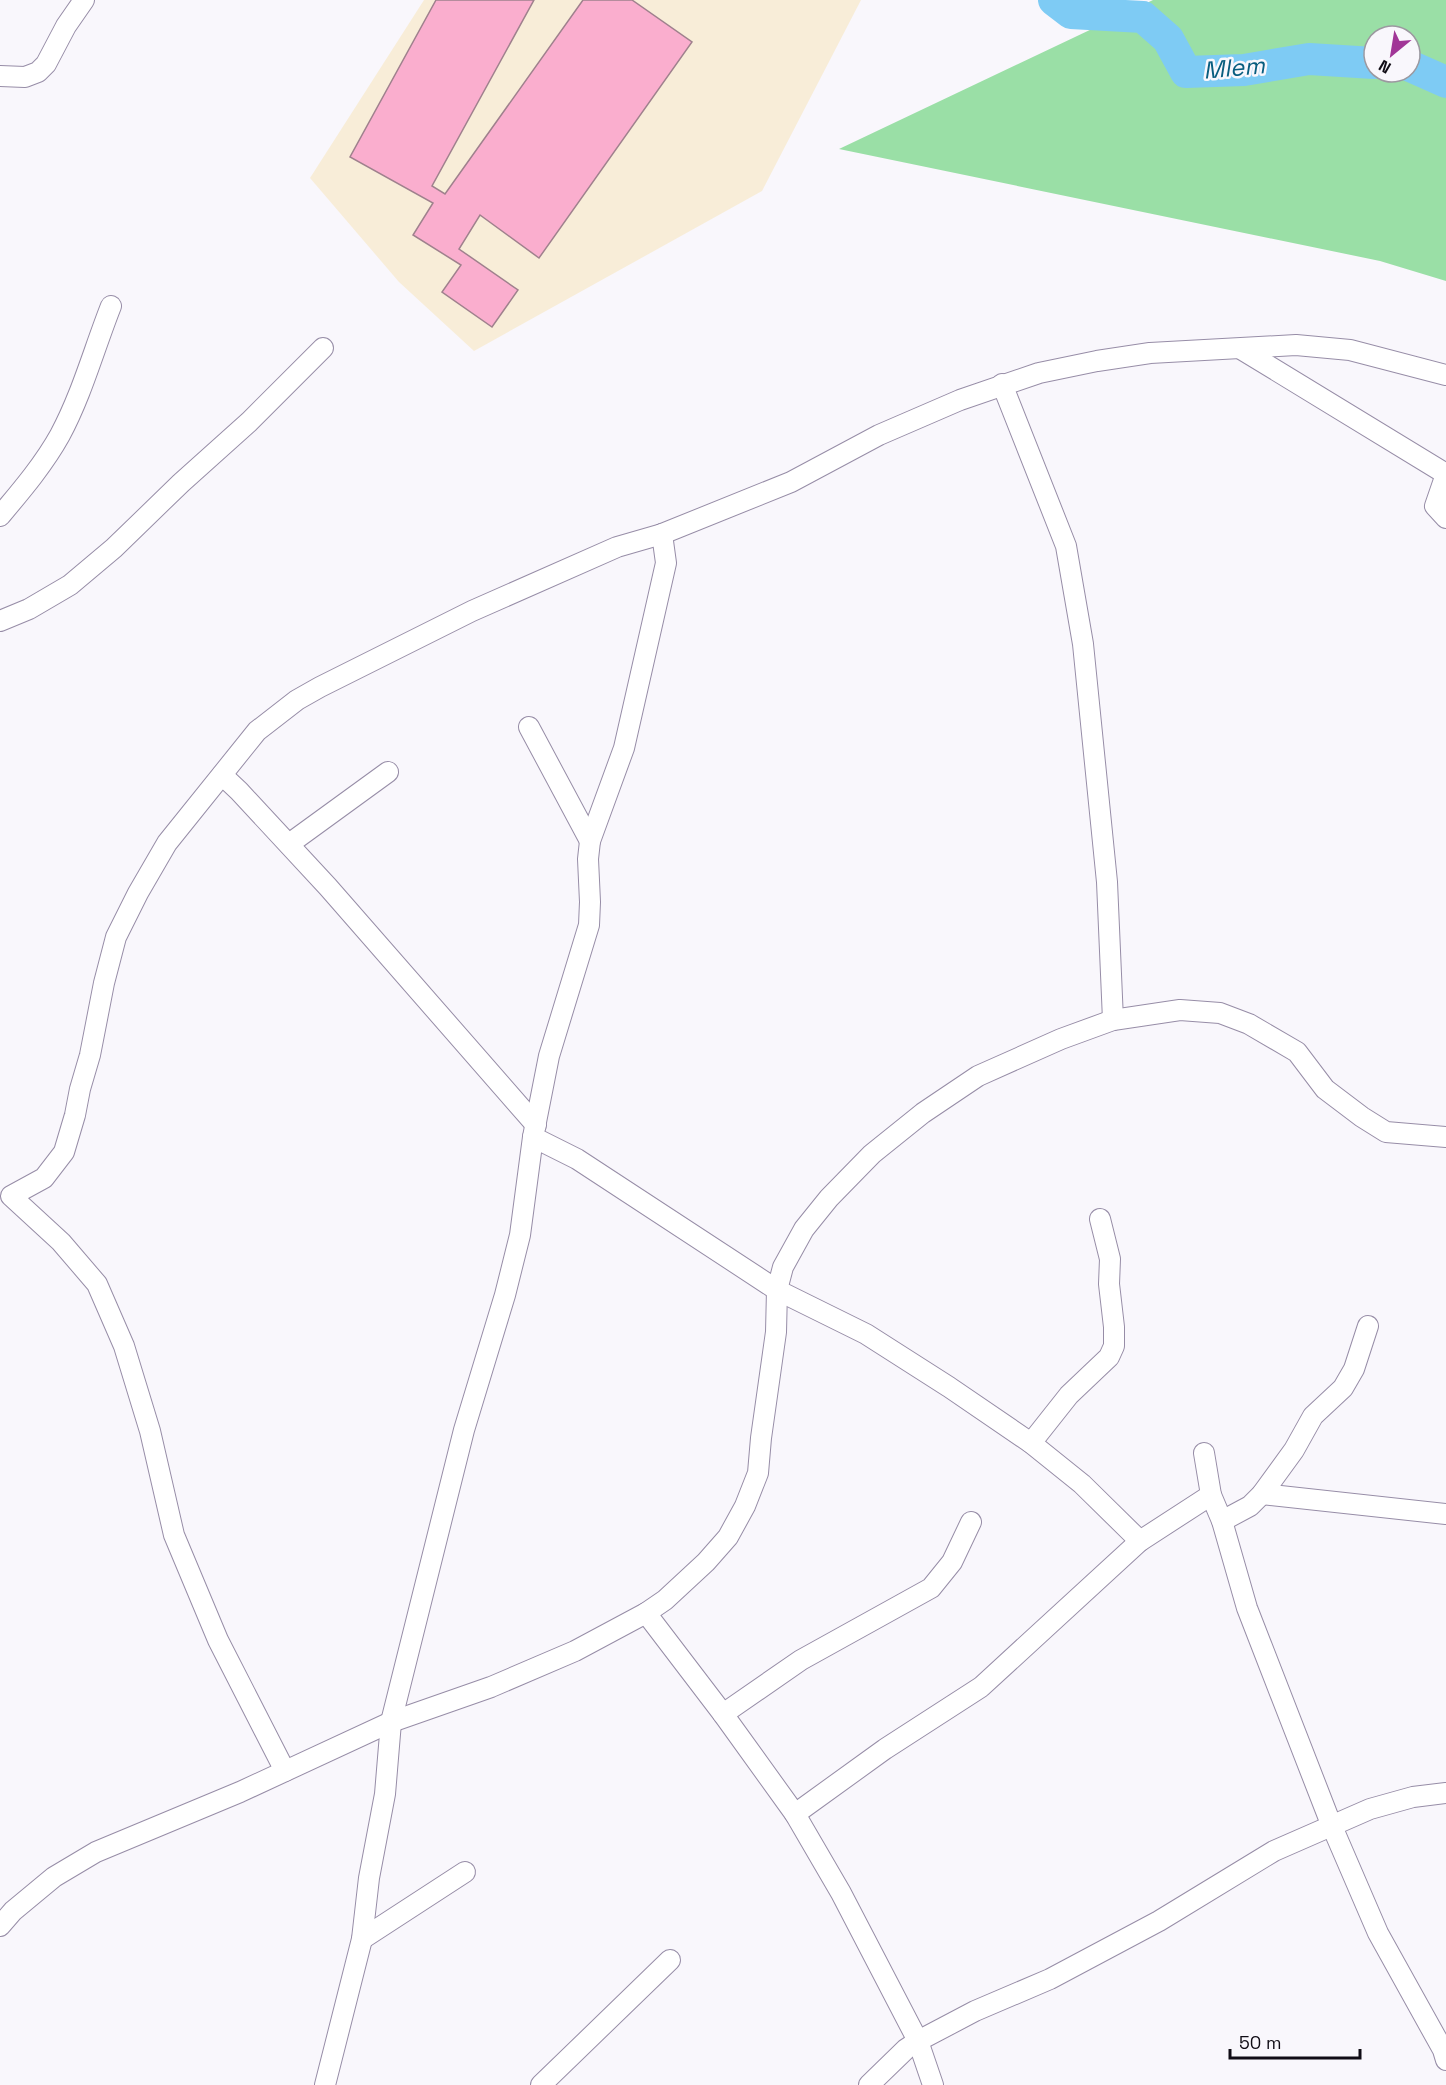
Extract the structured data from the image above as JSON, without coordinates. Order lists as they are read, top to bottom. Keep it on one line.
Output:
{"water":["Mlem"],"scale_bar":"50 m","north":"bottom left"}
